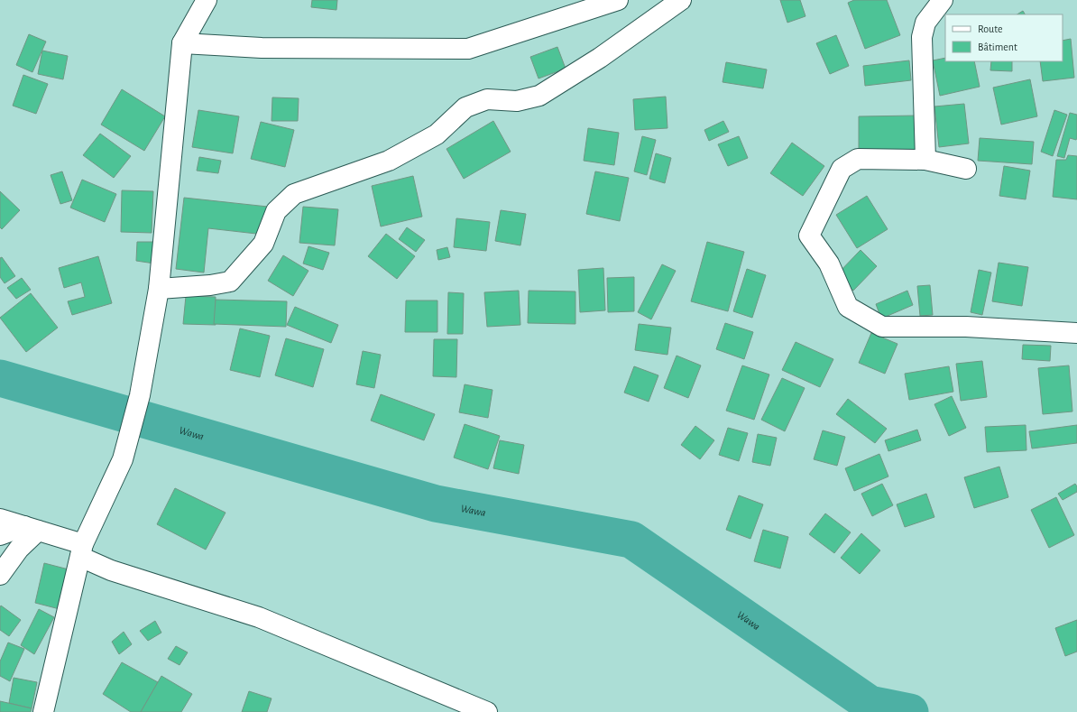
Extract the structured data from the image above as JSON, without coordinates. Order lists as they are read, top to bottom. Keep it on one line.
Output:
{"water":["Wawa"],"legend":["Route","Bâtiment"]}
